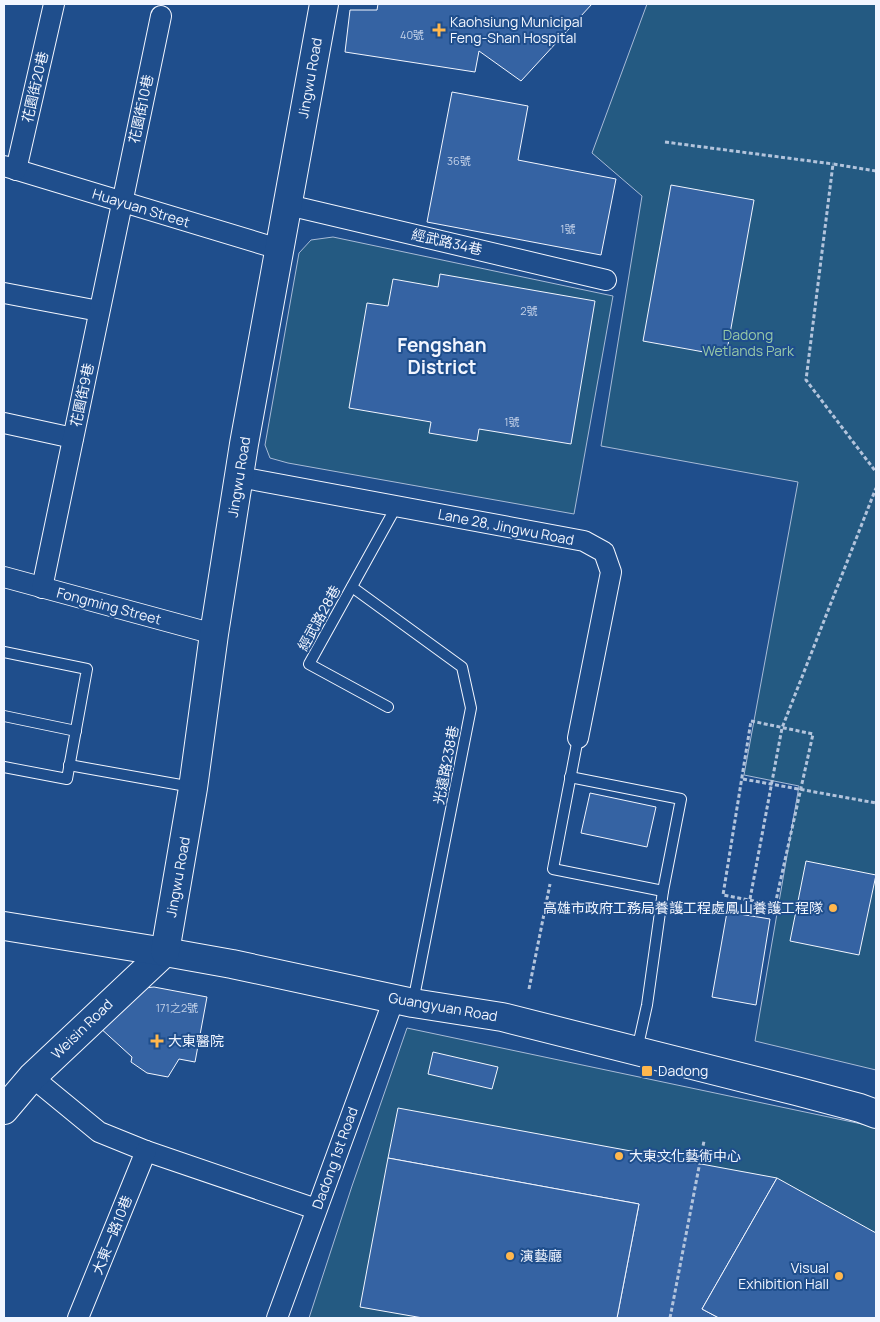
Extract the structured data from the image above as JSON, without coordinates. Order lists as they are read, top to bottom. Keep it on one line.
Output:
{"streets":{"main road":["Jingwu Road","Guangyuan Road","Weisin Road"],"street":["花園街20巷","花園街10巷","Huayuan Street","經武路34巷","花園街9巷","Lane 28, Jingwu Road","Fongming Street","Dadong 1st Road","大東一路10巷"],"lane":["經武路28巷","光遠路238巷"]},"crossings":[["Jingwu Road","Huayuan Street"],["Jingwu Road","經武路34巷"],["Jingwu Road","Lane 28, Jingwu Road"],["Jingwu Road","Fongming Street"],["Jingwu Road","Guangyuan Road"],["Jingwu Road","Weisin Road"],["花園街20巷","Huayuan Street"],["花園街10巷","Huayuan Street"],["花園街10巷","花園街9巷"],["Huayuan Street","花園街9巷"],["花園街9巷","Fongming Street"],["Lane 28, Jingwu Road","經武路28巷"],["經武路28巷","光遠路238巷"],["光遠路238巷","Guangyuan Road"],["光遠路238巷","Dadong 1st Road"],["Guangyuan Road","Weisin Road"],["Guangyuan Road","Dadong 1st Road"]],"districts":["Fengshan District"],"parks":["Dadong Wetlands Park"],"places":{"health":["Kaohsiung Municipal Feng-Shan Hospital","大東醫院"],"other":["高雄市政府工務局養護工程處鳳山養護工程隊","大東文化藝術中心","演藝廳","Visual Exhibition Hall"],"transit":["Dadong"]},"house_numbers":["40號","36號","1號","2號","1號","171之2號"]}
